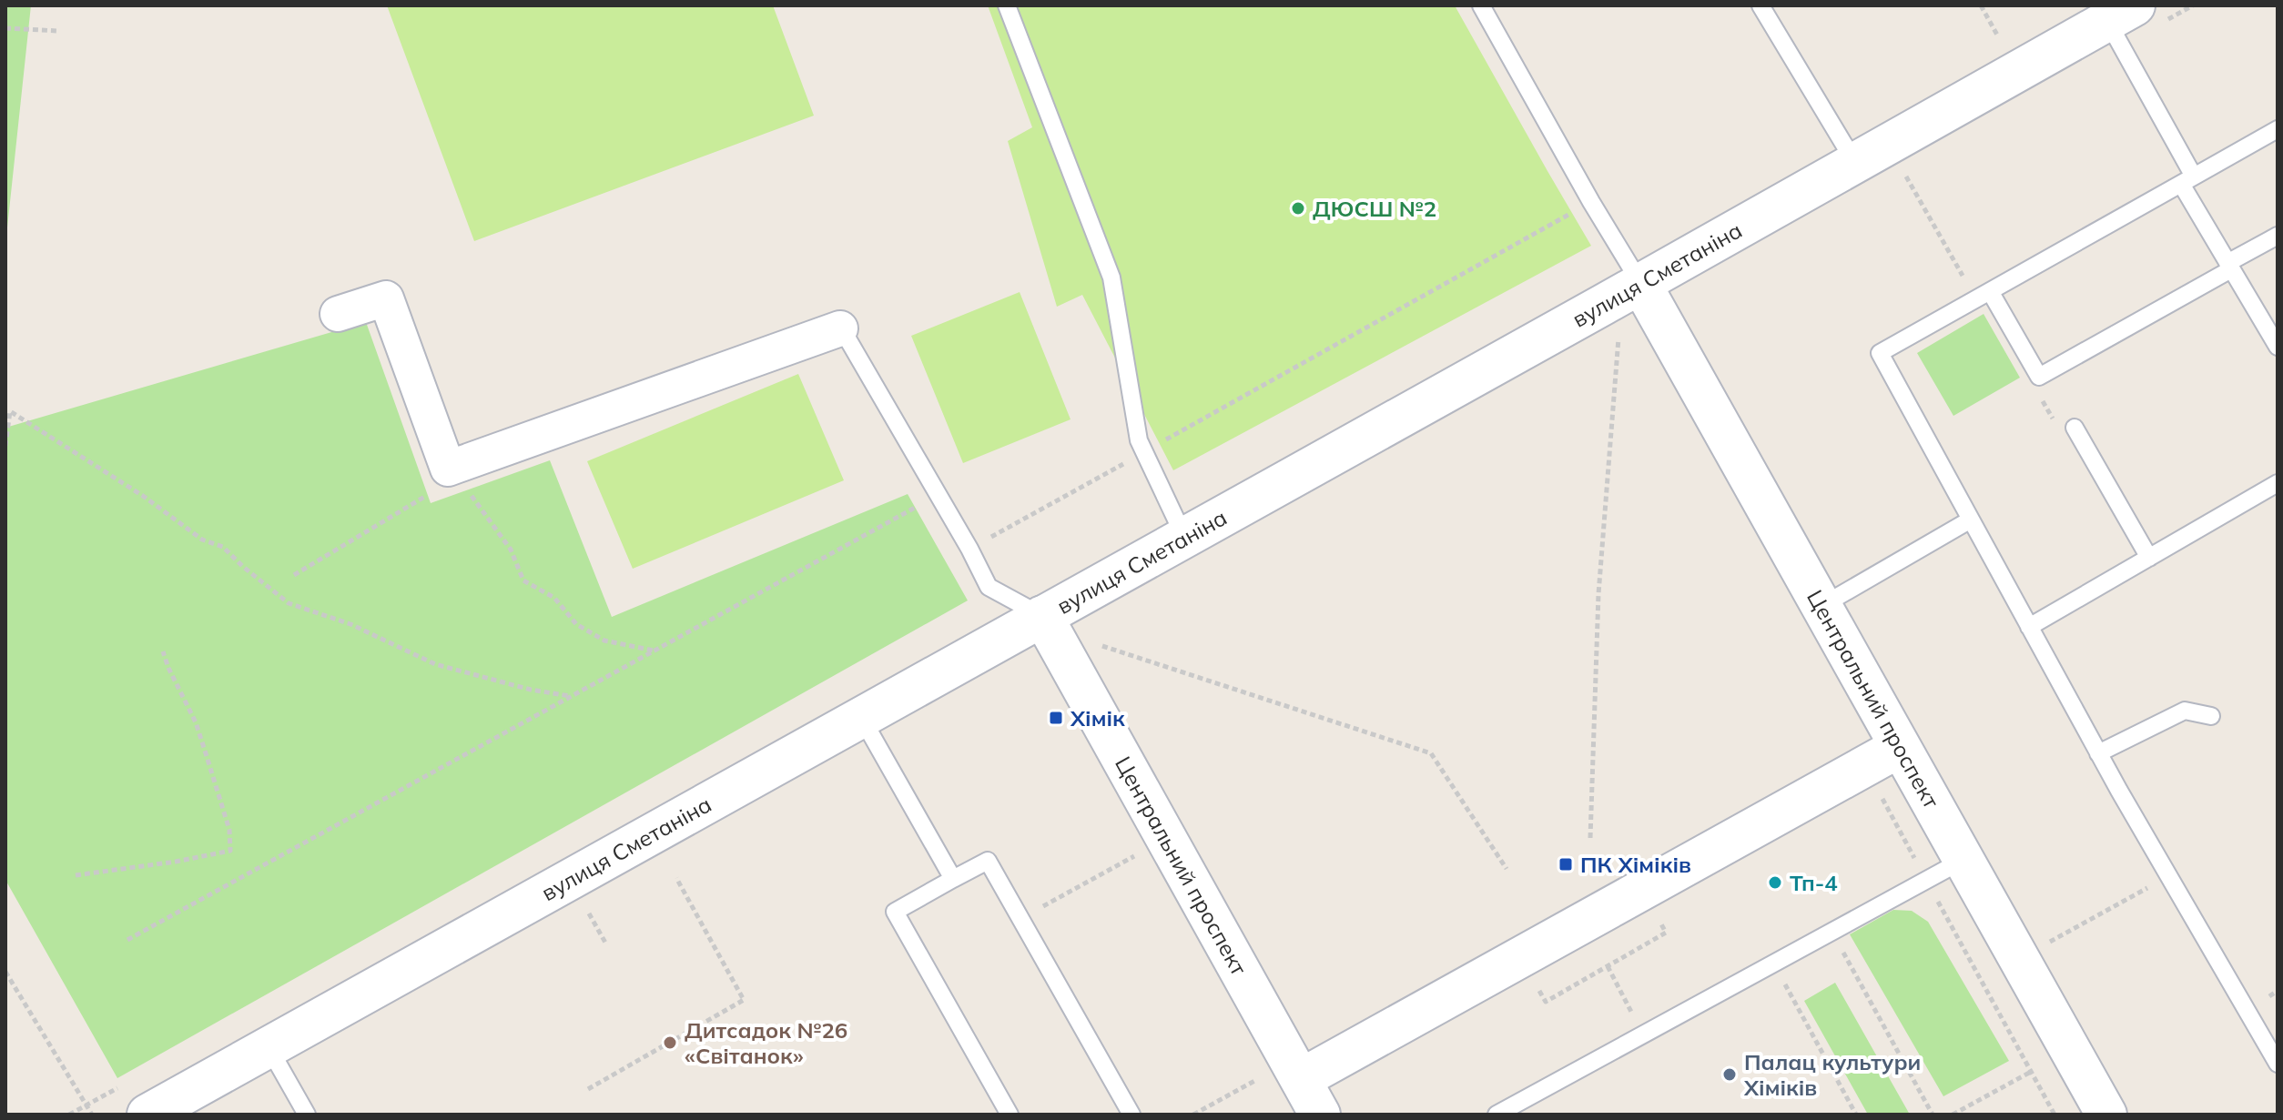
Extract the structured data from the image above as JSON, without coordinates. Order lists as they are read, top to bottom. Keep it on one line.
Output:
{"streets":{"street":["вулиця Сметаніна","Центральний проспект"]},"crossings":[["вулиця Сметаніна","Центральний проспект"]],"places":{"other":["ДЮСШ №2","Тп-4","Дитсадок №26 «Світанок»","Палац культури Хіміків"],"transit":["Хімік","ПК Хіміків"]}}
